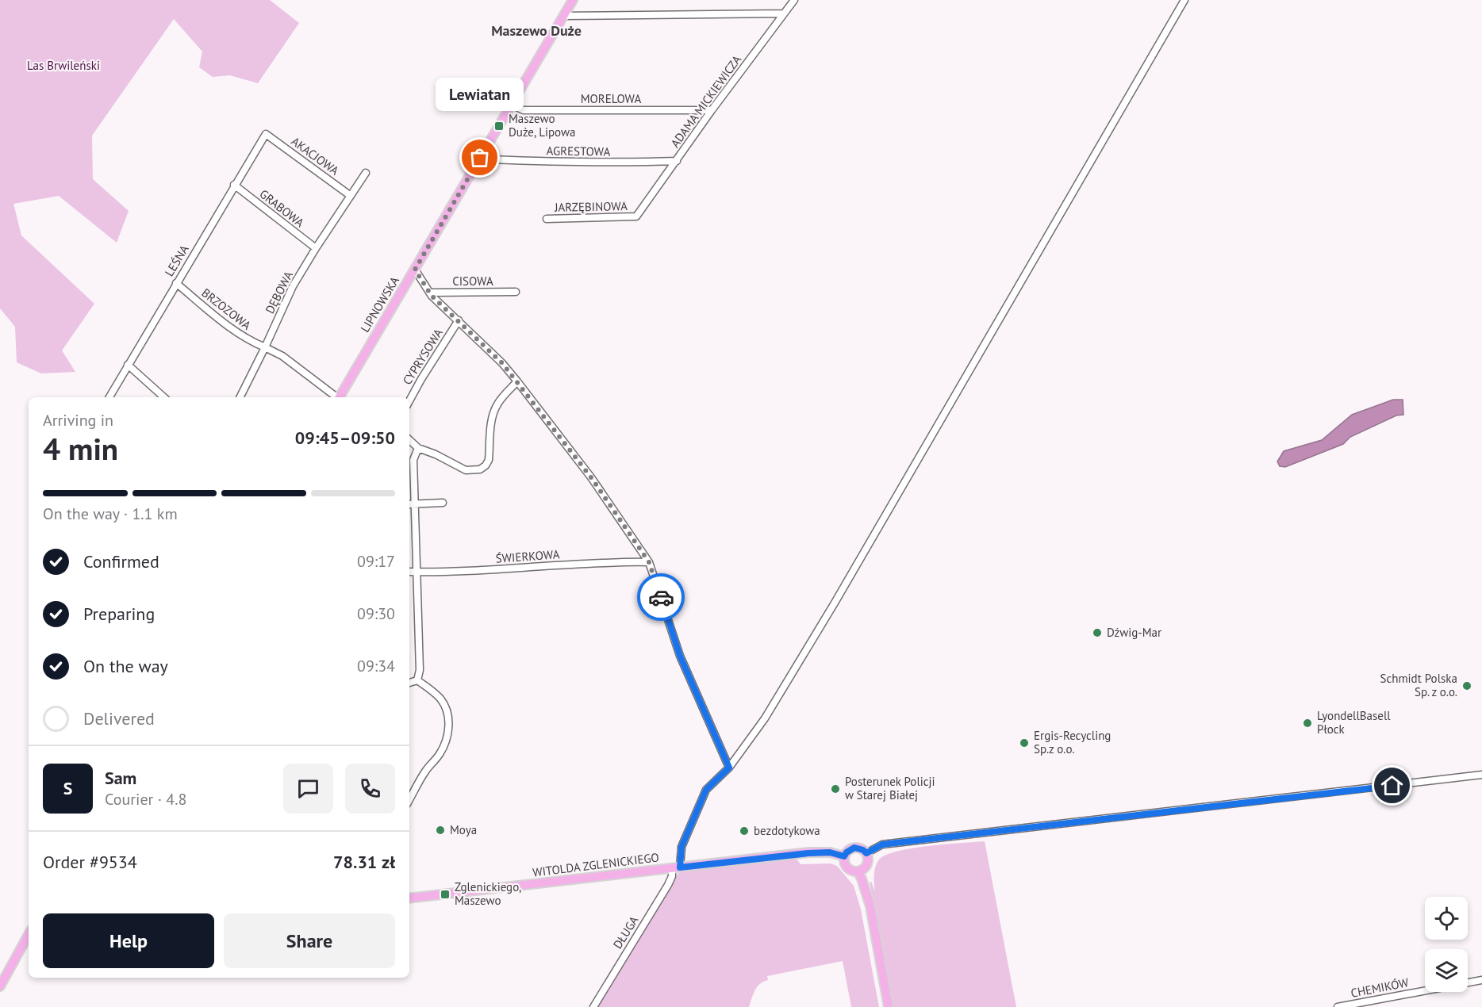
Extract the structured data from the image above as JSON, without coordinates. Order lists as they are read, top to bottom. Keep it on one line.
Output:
{"streets":{"main road":["LIPNOWSKA","WITOLDA ZGLENICKIEGO"],"street":["MORELOWA","ADAMA MICKIEWICZA","AGRESTOWA","AKACJOWA","JARZĘBINOWA","GRABOWA","LEŚNA","CISOWA","DĘBOWA","BRZOZOWA","CYPRYSOWA","ŚWIERKOWA","DŁUGA","CHEMIKÓW"]},"crossings":[["MORELOWA","ADAMA MICKIEWICZA"],["MORELOWA","LIPNOWSKA"],["ADAMA MICKIEWICZA","AGRESTOWA"],["ADAMA MICKIEWICZA","JARZĘBINOWA"],["AGRESTOWA","LIPNOWSKA"],["AKACJOWA","LEŚNA"],["AKACJOWA","DĘBOWA"],["GRABOWA","LEŚNA"],["GRABOWA","DĘBOWA"],["LEŚNA","BRZOZOWA"],["DĘBOWA","BRZOZOWA"],["WITOLDA ZGLENICKIEGO","DŁUGA"]],"districts":["Maszewo Duże"],"parks":["Las Brwileński"],"places":{"transit":["Maszewo Duże, Lipowa","Zglenickiego, Maszewo"],"other":["Lewiatan","Dźwig-Mar","Schmidt Polska Sp. z o.o.","LyondellBasell Płock","Ergis-Recycling Sp.z o.o.","Posterunek Policji w Starej Białej","Moya","bezdotykowa"]},"page":{"bubble":"Lewiatan","heading":["4 min","Arriving in","09:45–09:50"],"panel":["Sam","Courier · 4.8","Order #9534","78.31 zł"],"bar":"On the way · 1.1 km","list":[["Confirmed","09:17"],["Preparing","09:30"],["On the way","09:34"],"Delivered"],"round":"S","buttons":["Help","Share"]}}
